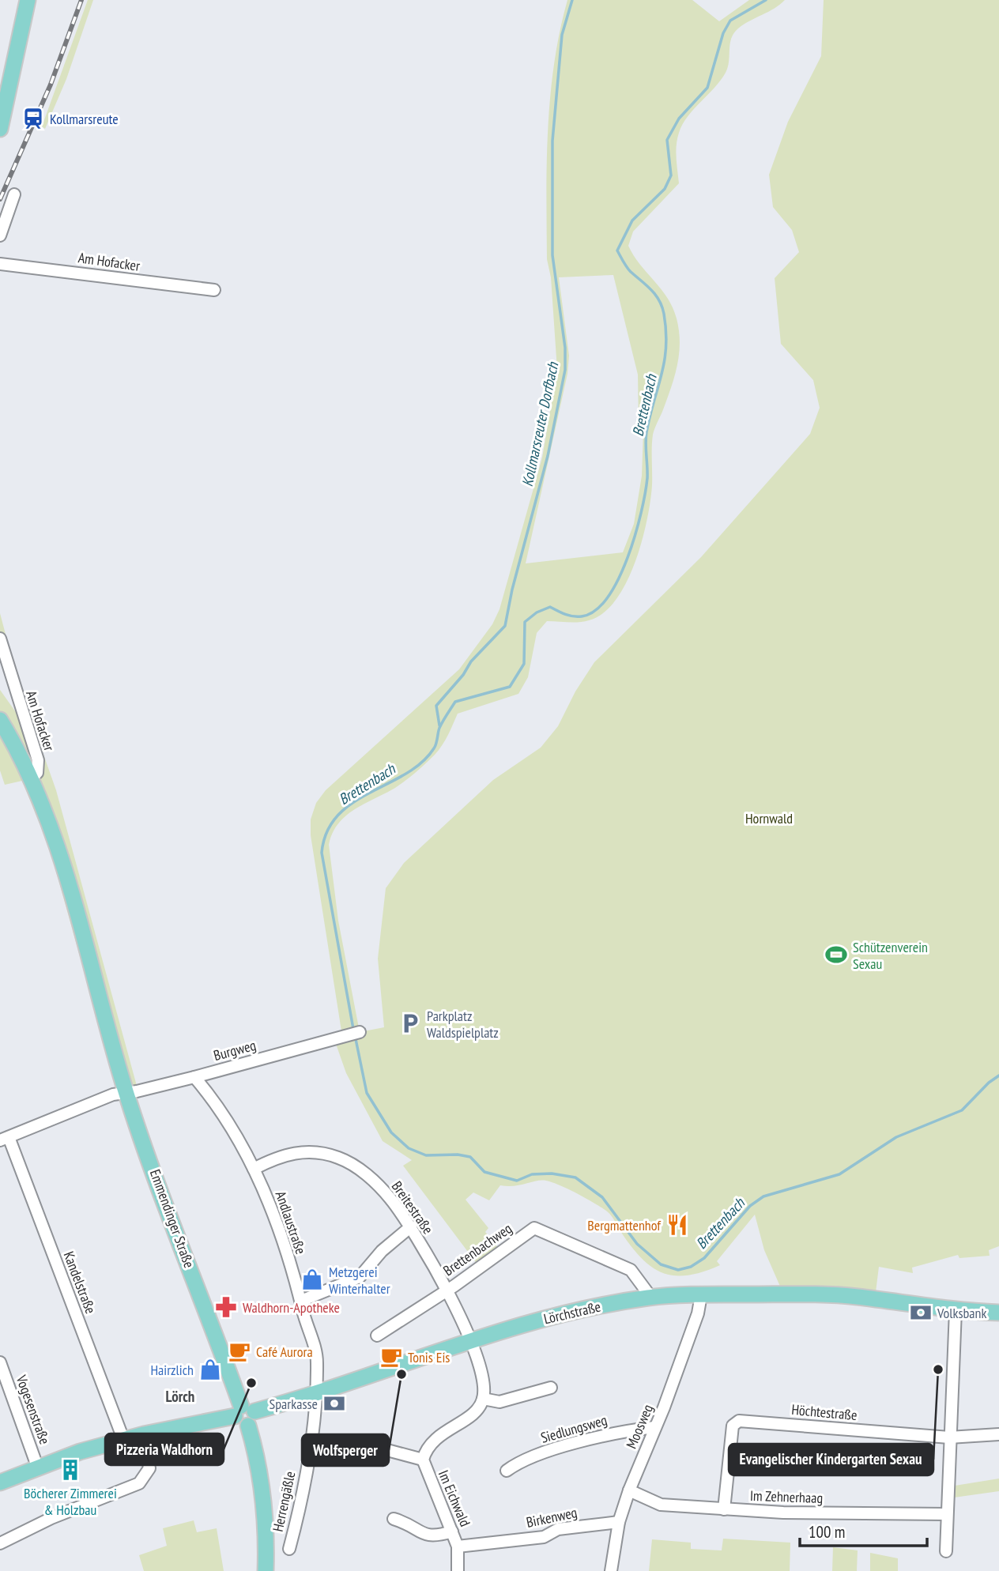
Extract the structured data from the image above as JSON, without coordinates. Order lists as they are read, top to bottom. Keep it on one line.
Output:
{"streets":{"main road":["Emmendinger Straße","Lörchstraße"],"street":["Am Hofacker","Burgweg","Breitestraße","Andlaustraße","Brettenbachweg","Kandelstraße","Vogesenstraße","Höchtestraße","Moosweg","Siedlungsweg","Im Zehnerhaag","Im Eichwald","Herrengäßle","Birkenweg"]},"crossings":[["Am Hofacker","Emmendinger Straße"],["Burgweg","Emmendinger Straße"],["Burgweg","Andlaustraße"],["Burgweg","Kandelstraße"],["Breitestraße","Andlaustraße"],["Breitestraße","Brettenbachweg"],["Breitestraße","Lörchstraße"],["Emmendinger Straße","Lörchstraße"],["Andlaustraße","Lörchstraße"],["Andlaustraße","Herrengäßle"],["Brettenbachweg","Lörchstraße"],["Kandelstraße","Lörchstraße"],["Lörchstraße","Vogesenstraße"],["Lörchstraße","Moosweg"],["Lörchstraße","Herrengäßle"],["Höchtestraße","Im Zehnerhaag"],["Moosweg","Siedlungsweg"],["Moosweg","Im Zehnerhaag"],["Moosweg","Birkenweg"],["Im Eichwald","Birkenweg"]],"districts":["Lörch"],"water":["Brettenbach","Kollmarsreuter Dorfbach"],"parks":["Hornwald"],"places":{"station":["Kollmarsreute"],"sports":["Schützenverein Sexau"],"parking":["Parkplatz Waldspielplatz"],"restaurant":["Bergmattenhof"],"shop":["Metzgerei Winterhalter","Hairzlich"],"pharmacy":["Waldhorn-Apotheke"],"bank":["Volksbank","Sparkasse"],"cafe":["Café Aurora","Tonis Eis"],"other":["Evangelischer Kindergarten Sexau","Wolfsperger","Pizzeria Waldhorn"],"building":["Böcherer Zimmerei & Holzbau"]},"scale_bar":"100 m"}
